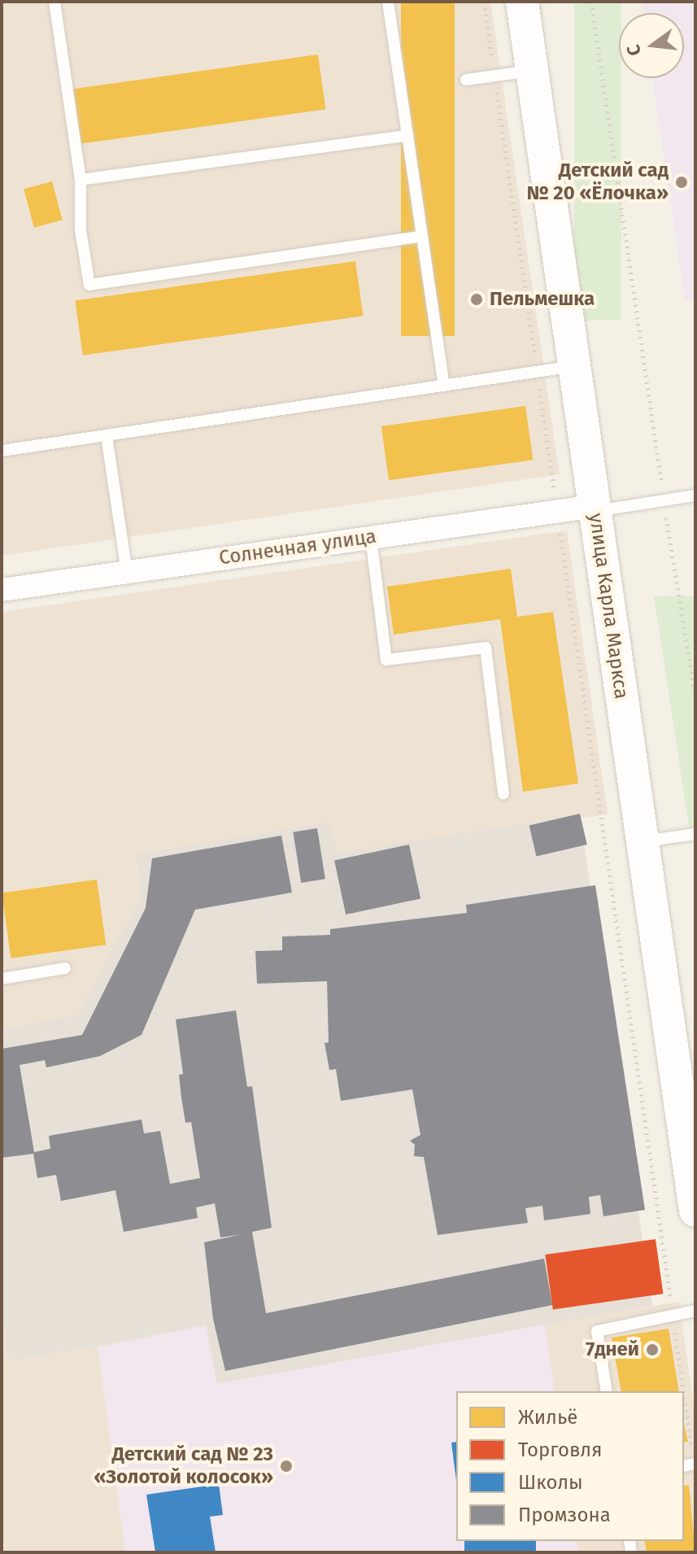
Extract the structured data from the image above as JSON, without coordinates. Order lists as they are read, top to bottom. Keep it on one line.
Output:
{"streets":{"street":["Солнечная улица","улица Карла Маркса"]},"crossings":[["Солнечная улица","улица Карла Маркса"]],"places":["Детский сад № 20 «Ёлочка»","Пельмешка","7дней","Детский сад № 23 «Золотой колосок»"],"legend":["Жильё","Торговля","Школы","Промзона"],"north":"left"}
